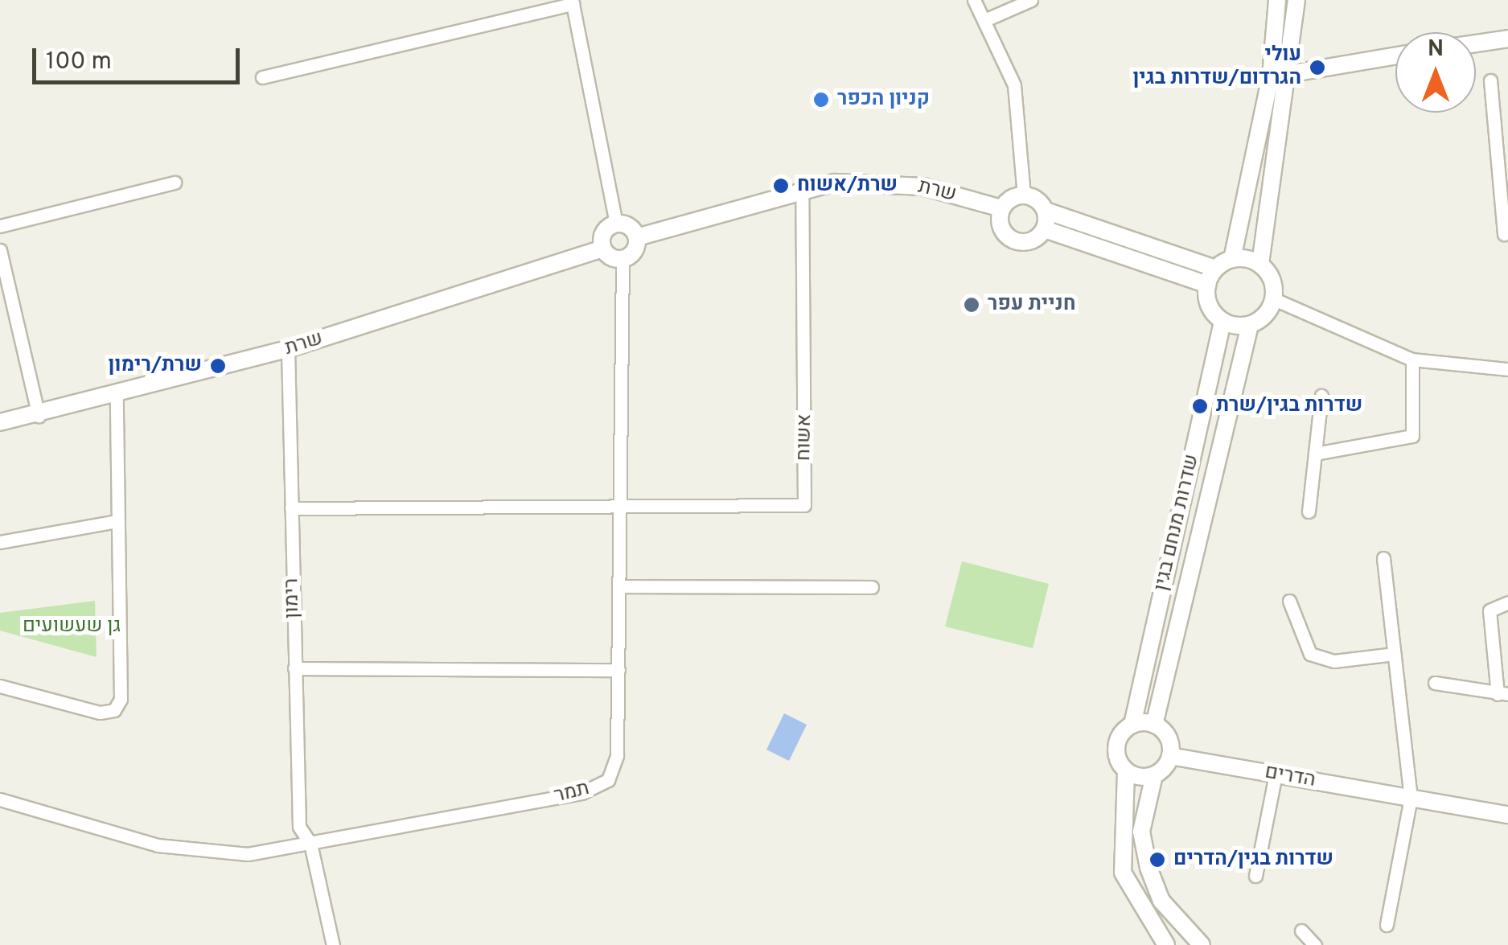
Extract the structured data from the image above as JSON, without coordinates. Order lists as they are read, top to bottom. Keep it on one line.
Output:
{"streets":{"street":["שרת","אשוח","שדרות מנחם בגין","רימון","הדרים","תמר"]},"crossings":[["שרת","אשוח"],["שרת","רימון"],["אשוח","תמר"],["שדרות מנחם בגין","הדרים"],["רימון","תמר"]],"parks":["גן שעשועים"],"places":["עולי הגרדום/שדרות בגין","קניון הכפר","שרת/אשוח","חניית עפר","שרת/רימון","שדרות בגין/שרת","שדרות בגין/הדרים"],"scale_bar":"100 m","north":"top"}
